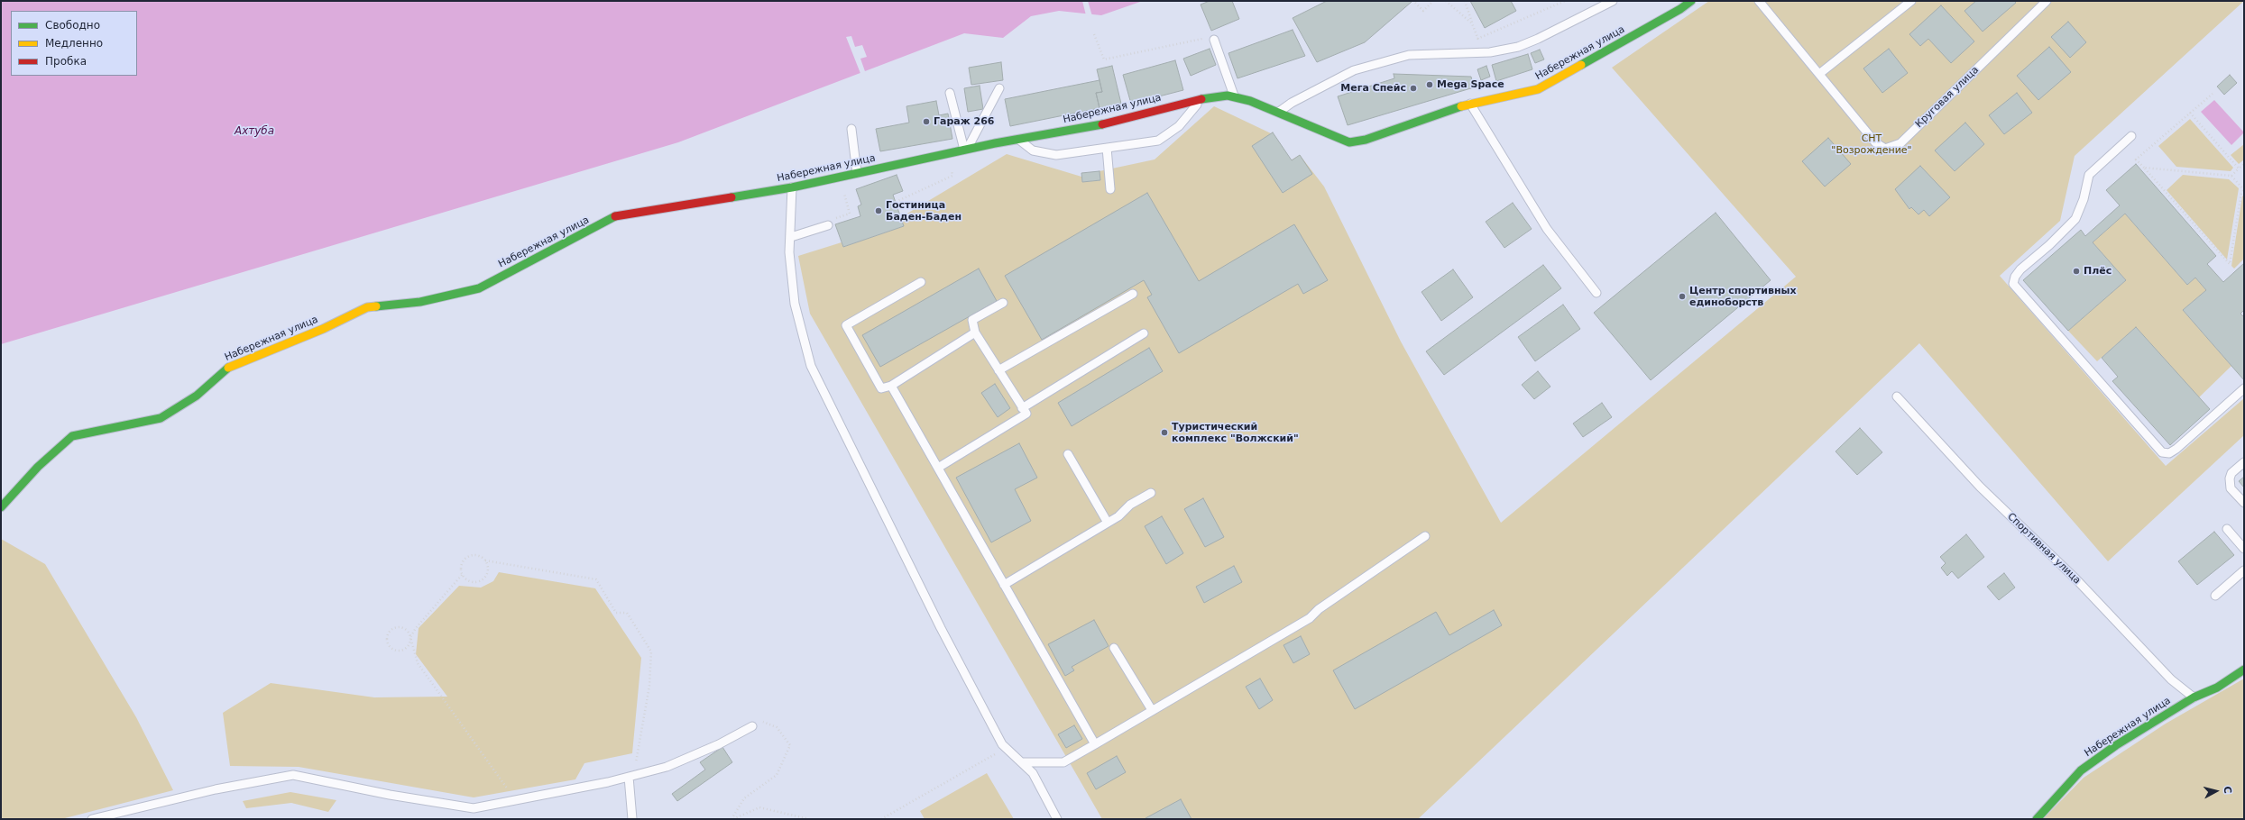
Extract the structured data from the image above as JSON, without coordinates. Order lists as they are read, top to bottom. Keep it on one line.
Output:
{"streets":{"street":["Набережная улица"],"lane":["Круговая улица","Спортивная улица"]},"crossings":[["Набережная улица","Спортивная улица"]],"water":["Ахтуба"],"parks":["СНТ \"Возрождение\""],"places":["Mega Space","Мега Спейс","Гараж 266","Гостиница Баден-Баден","Плёс","Центр спортивных единоборств","Туристический комплекс \"Волжский\""],"legend":["Свободно","Медленно","Пробка"],"north":"right"}
